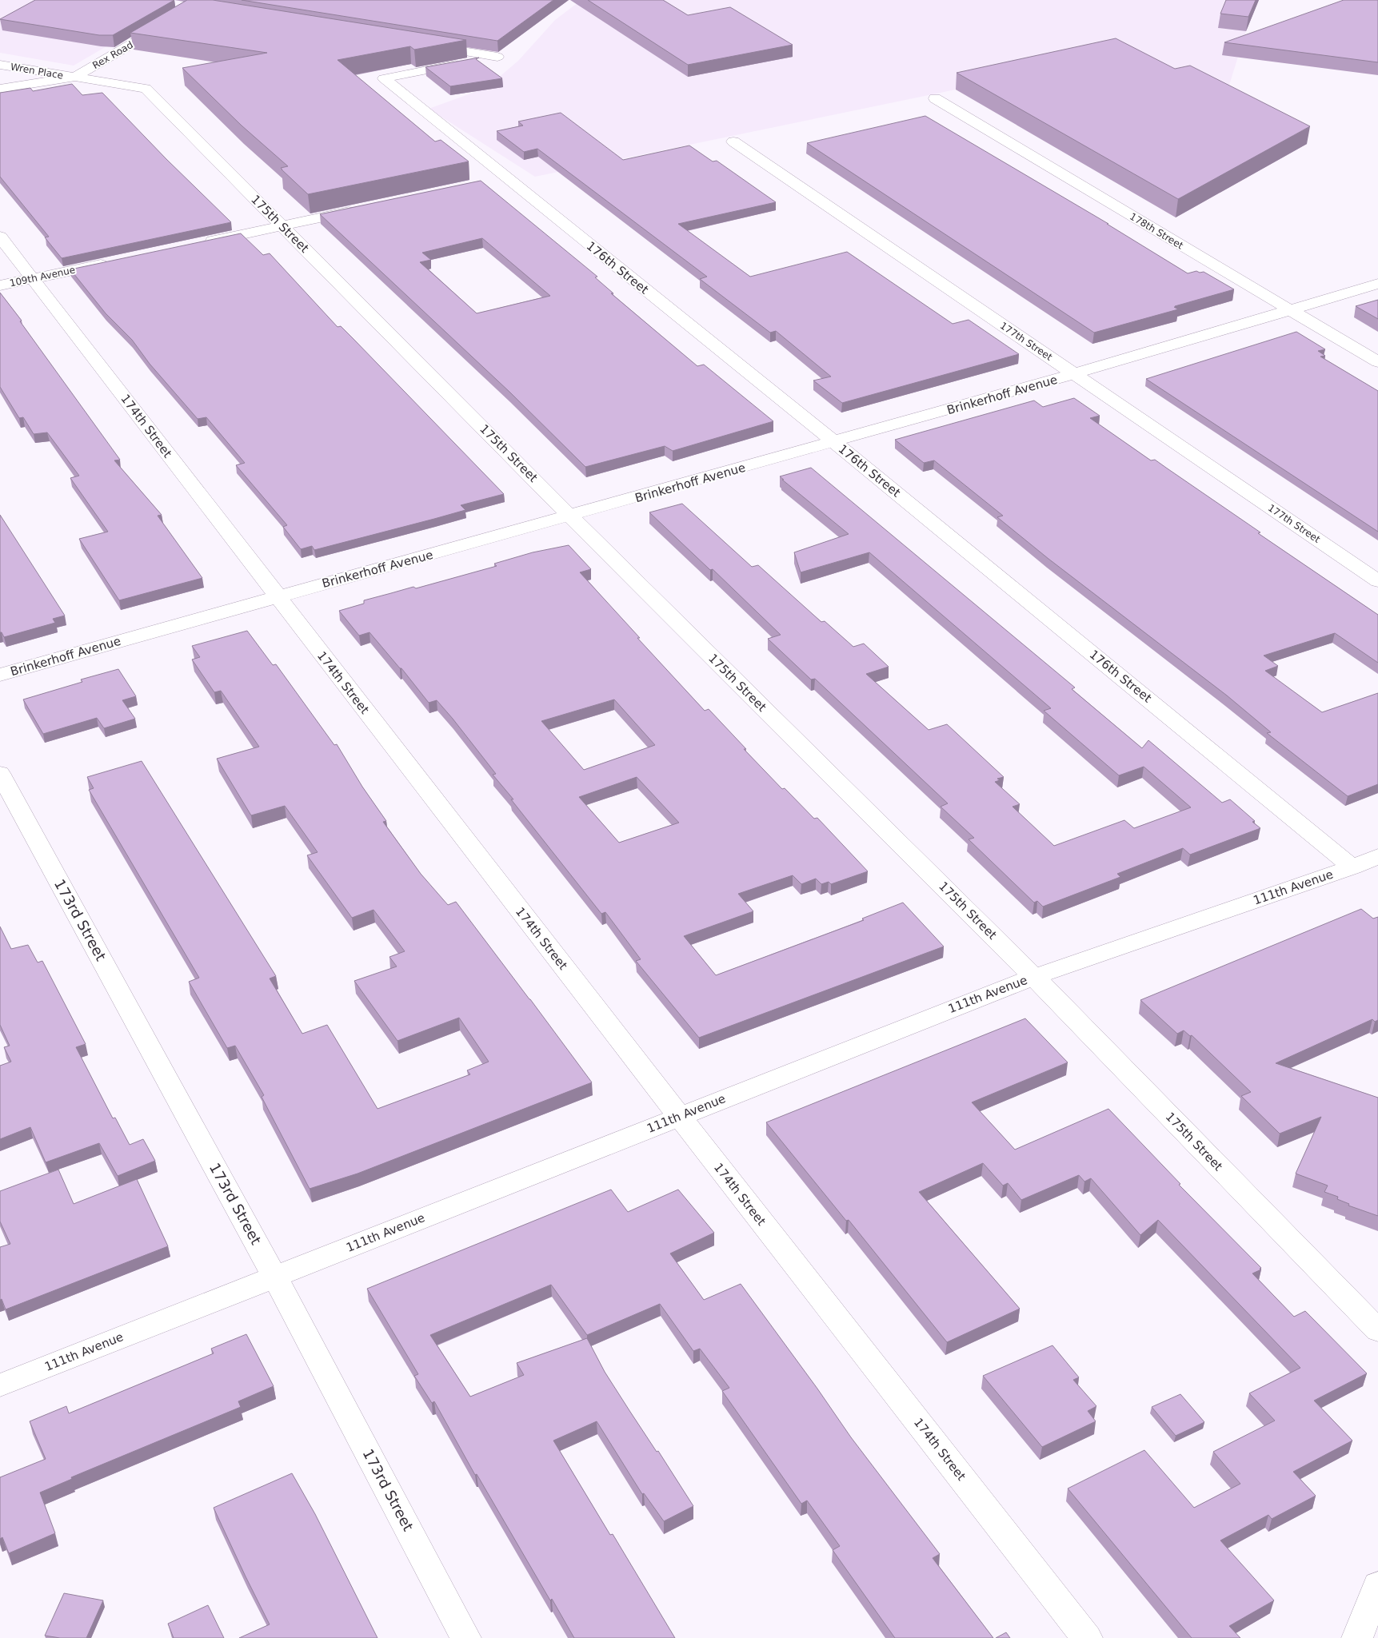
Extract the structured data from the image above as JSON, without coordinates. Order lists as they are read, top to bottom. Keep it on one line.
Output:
{"streets":{"street":["Rex Road","Wren Place","175th Street","178th Street","176th Street","109th Avenue","177th Street","Brinkerhoff Avenue","174th Street","111th Avenue","173rd Street"]},"crossings":[["Rex Road","Wren Place"],["Rex Road","175th Street"],["Wren Place","175th Street"],["175th Street","Brinkerhoff Avenue"],["175th Street","111th Avenue"],["178th Street","Brinkerhoff Avenue"],["176th Street","Brinkerhoff Avenue"],["176th Street","111th Avenue"],["109th Avenue","174th Street"],["177th Street","Brinkerhoff Avenue"],["Brinkerhoff Avenue","174th Street"],["174th Street","111th Avenue"],["111th Avenue","173rd Street"]]}
